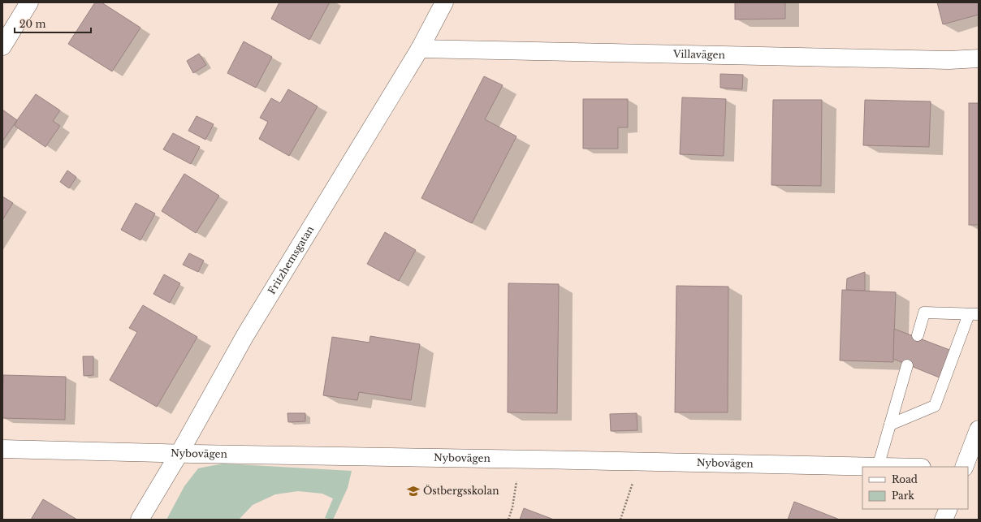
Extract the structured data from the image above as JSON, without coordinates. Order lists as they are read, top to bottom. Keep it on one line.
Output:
{"streets":{"street":["Villavägen","Fritzhemsgatan","Nybovägen"]},"crossings":[["Villavägen","Fritzhemsgatan"],["Fritzhemsgatan","Nybovägen"]],"places":{"school or university":["Östbergsskolan"]},"legend":["Road","Park"],"scale_bar":"20 m"}
